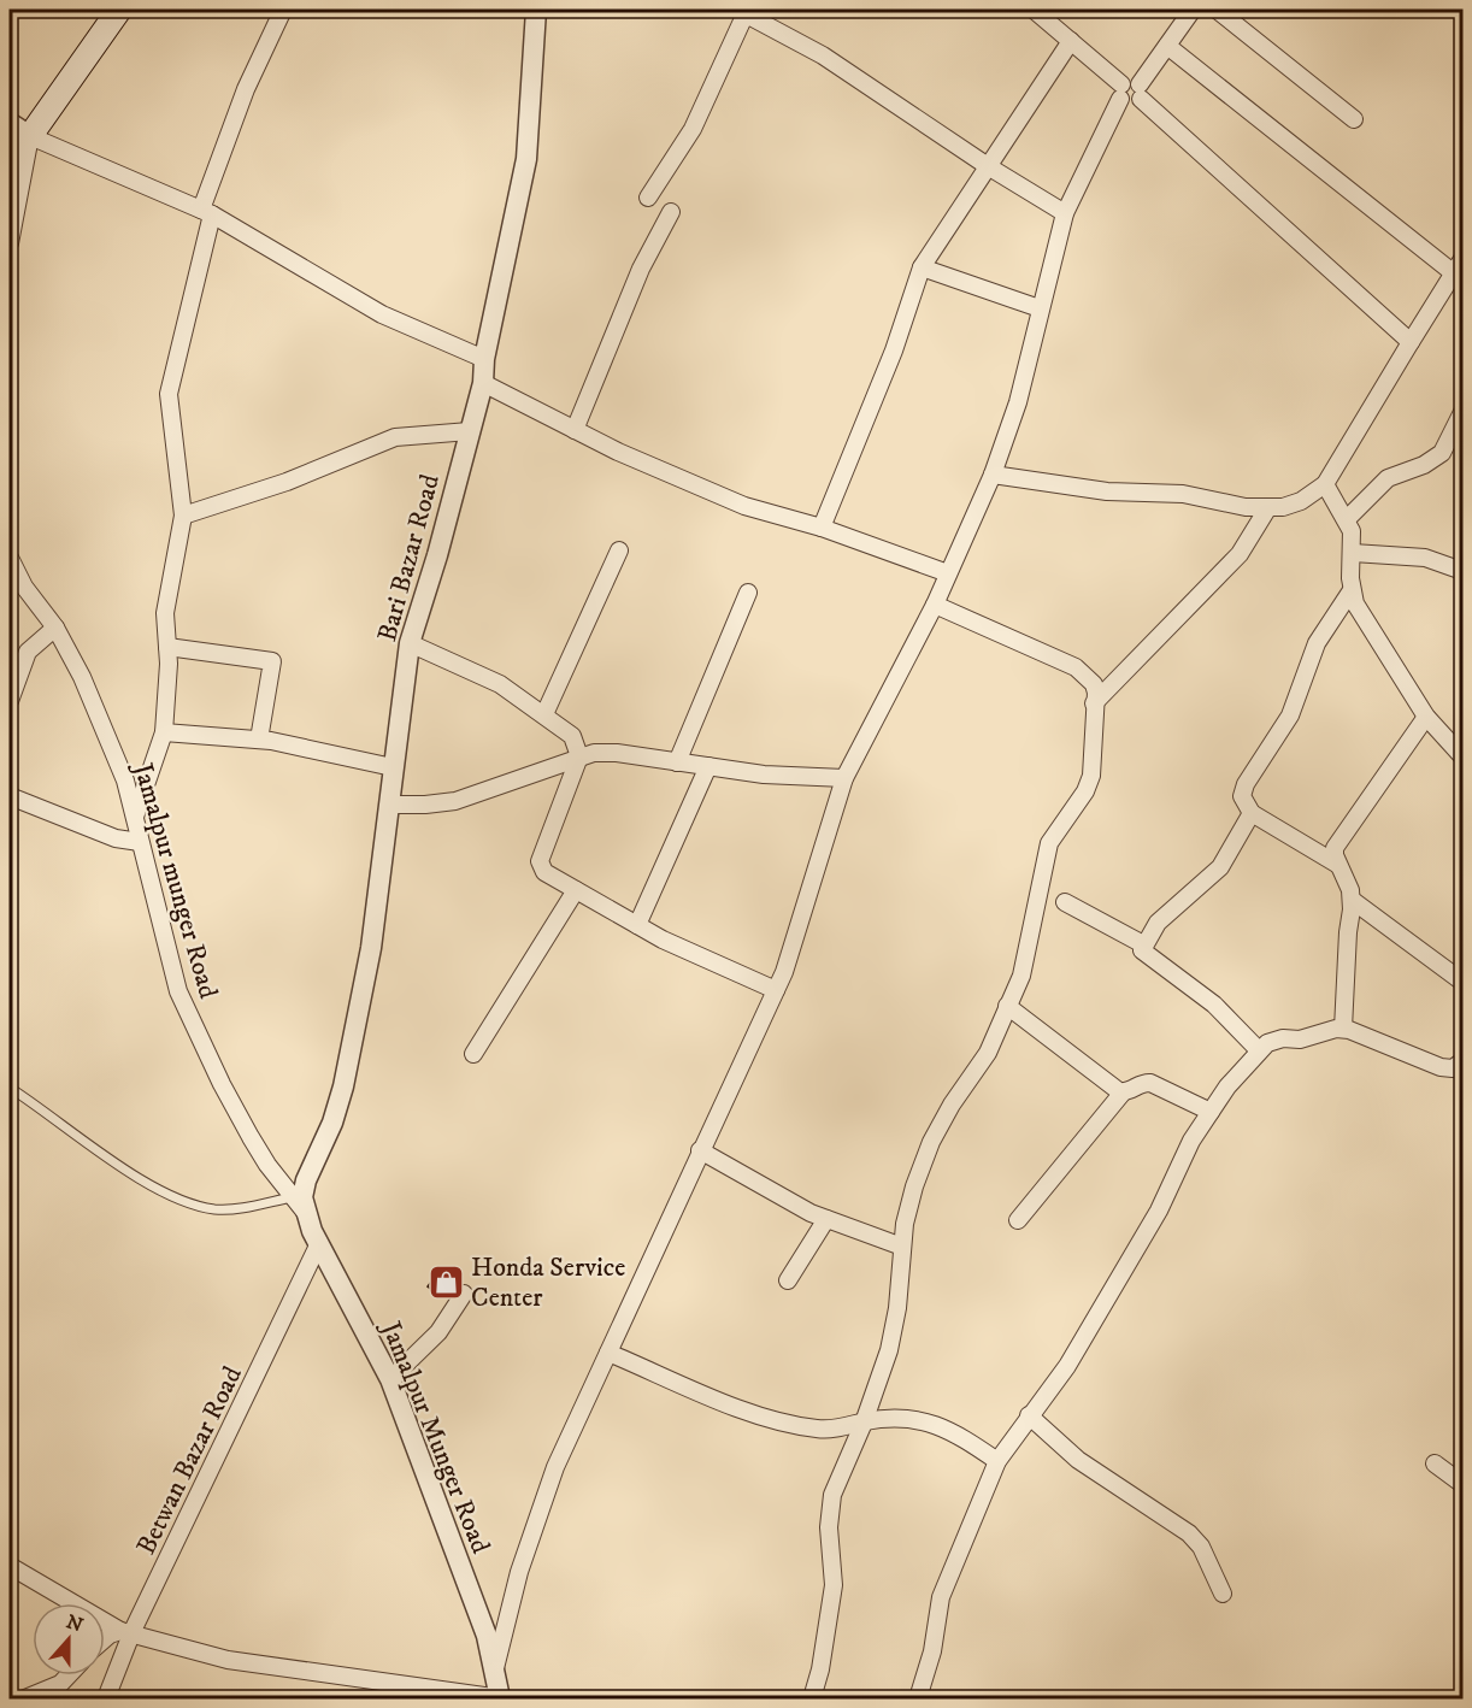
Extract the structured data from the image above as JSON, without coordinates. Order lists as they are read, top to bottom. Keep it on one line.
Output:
{"streets":{"street":["Bari Bazar Road","Jamalpur munger Road","Jamalpur Munger Road","Betwan Bazar Road"]},"crossings":[["Bari Bazar Road","Jamalpur Munger Road"],["Jamalpur munger Road","Jamalpur Munger Road"],["Jamalpur Munger Road","Betwan Bazar Road"]],"places":{"shop":["Honda Service Center"]},"north":"top"}
